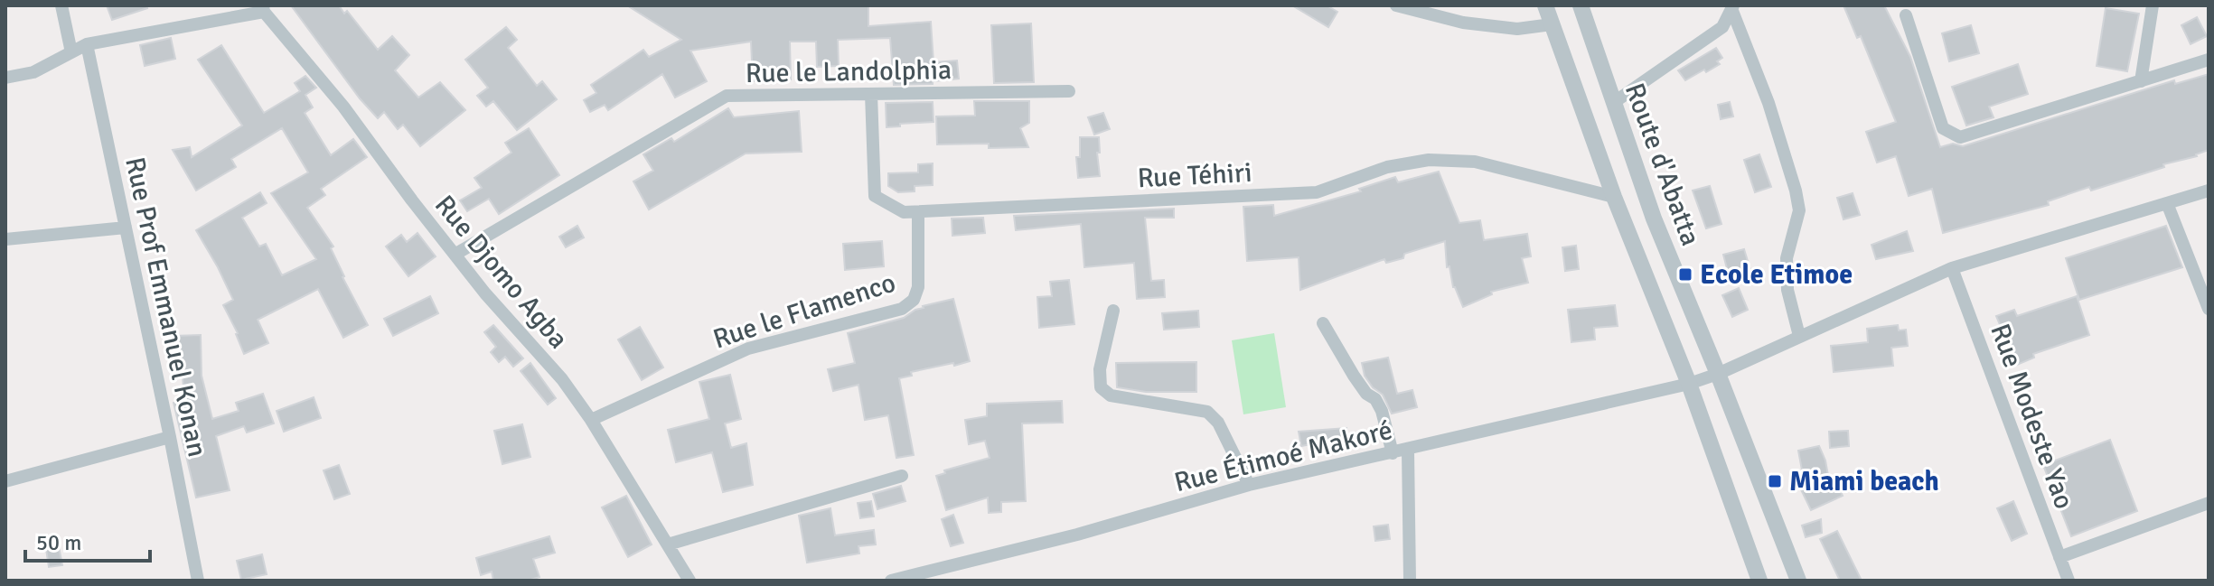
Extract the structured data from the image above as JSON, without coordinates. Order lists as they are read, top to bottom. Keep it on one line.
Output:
{"streets":{"street":["Rue le Landolphia","Route d'Abatta","Rue Téhiri","Rue Djomo Agba","Rue Prof Emmanuel Konan","Rue le Flamenco","Rue Modeste Yao","Rue Étimoé Makoré"]},"crossings":[["Rue le Landolphia","Rue Téhiri"],["Rue le Landolphia","Rue Djomo Agba"],["Route d'Abatta","Rue Téhiri"],["Route d'Abatta","Rue Étimoé Makoré"],["Rue Téhiri","Rue le Flamenco"],["Rue Djomo Agba","Rue le Flamenco"],["Rue Modeste Yao","Rue Étimoé Makoré"]],"places":{"transit":["Ecole Etimoe","Miami beach"]},"scale_bar":"50 m"}
